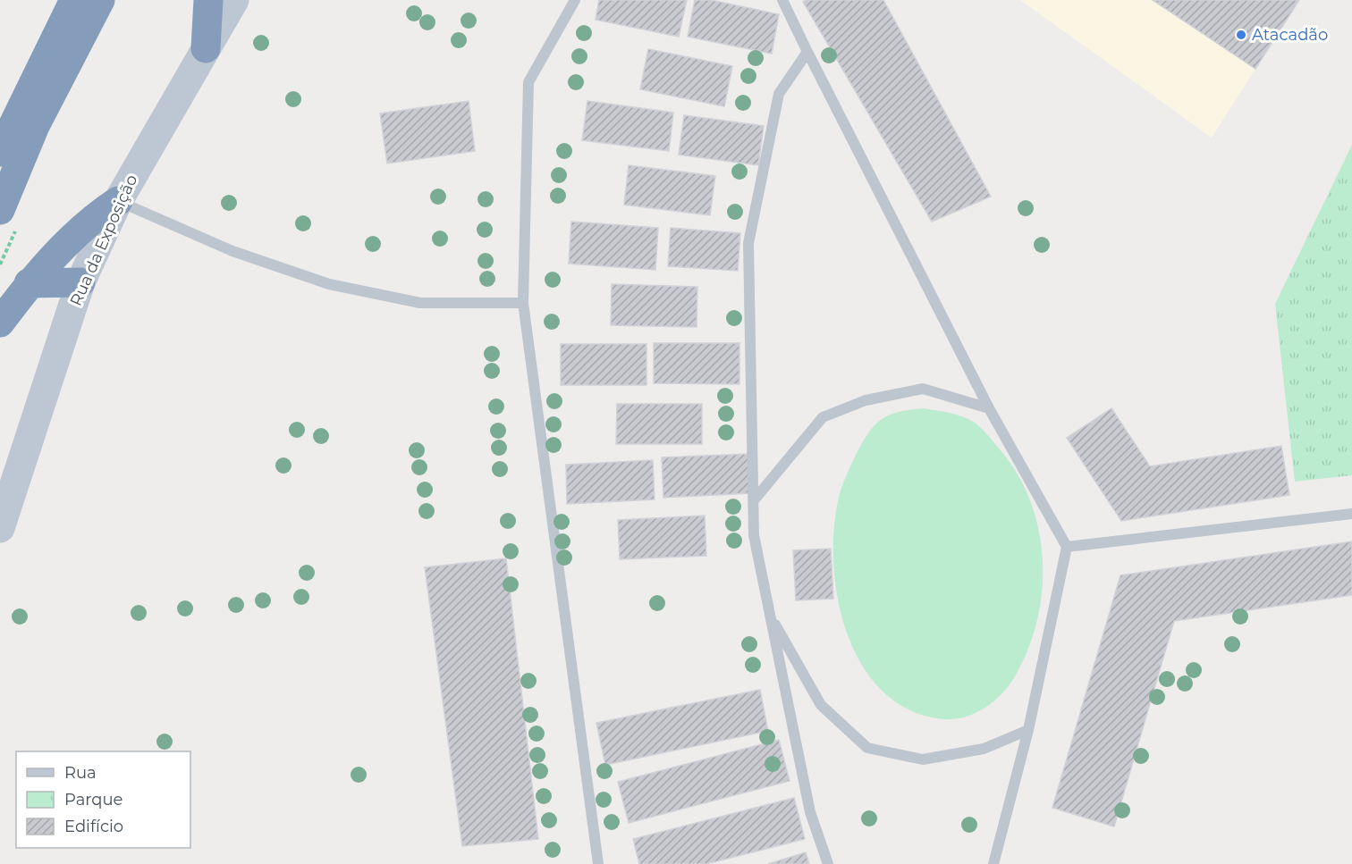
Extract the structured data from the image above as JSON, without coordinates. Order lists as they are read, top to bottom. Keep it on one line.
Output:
{"streets":{"street":["Rua da Exposição"]},"places":["Atacadão"],"legend":["Rua","Parque","Edifício"]}
